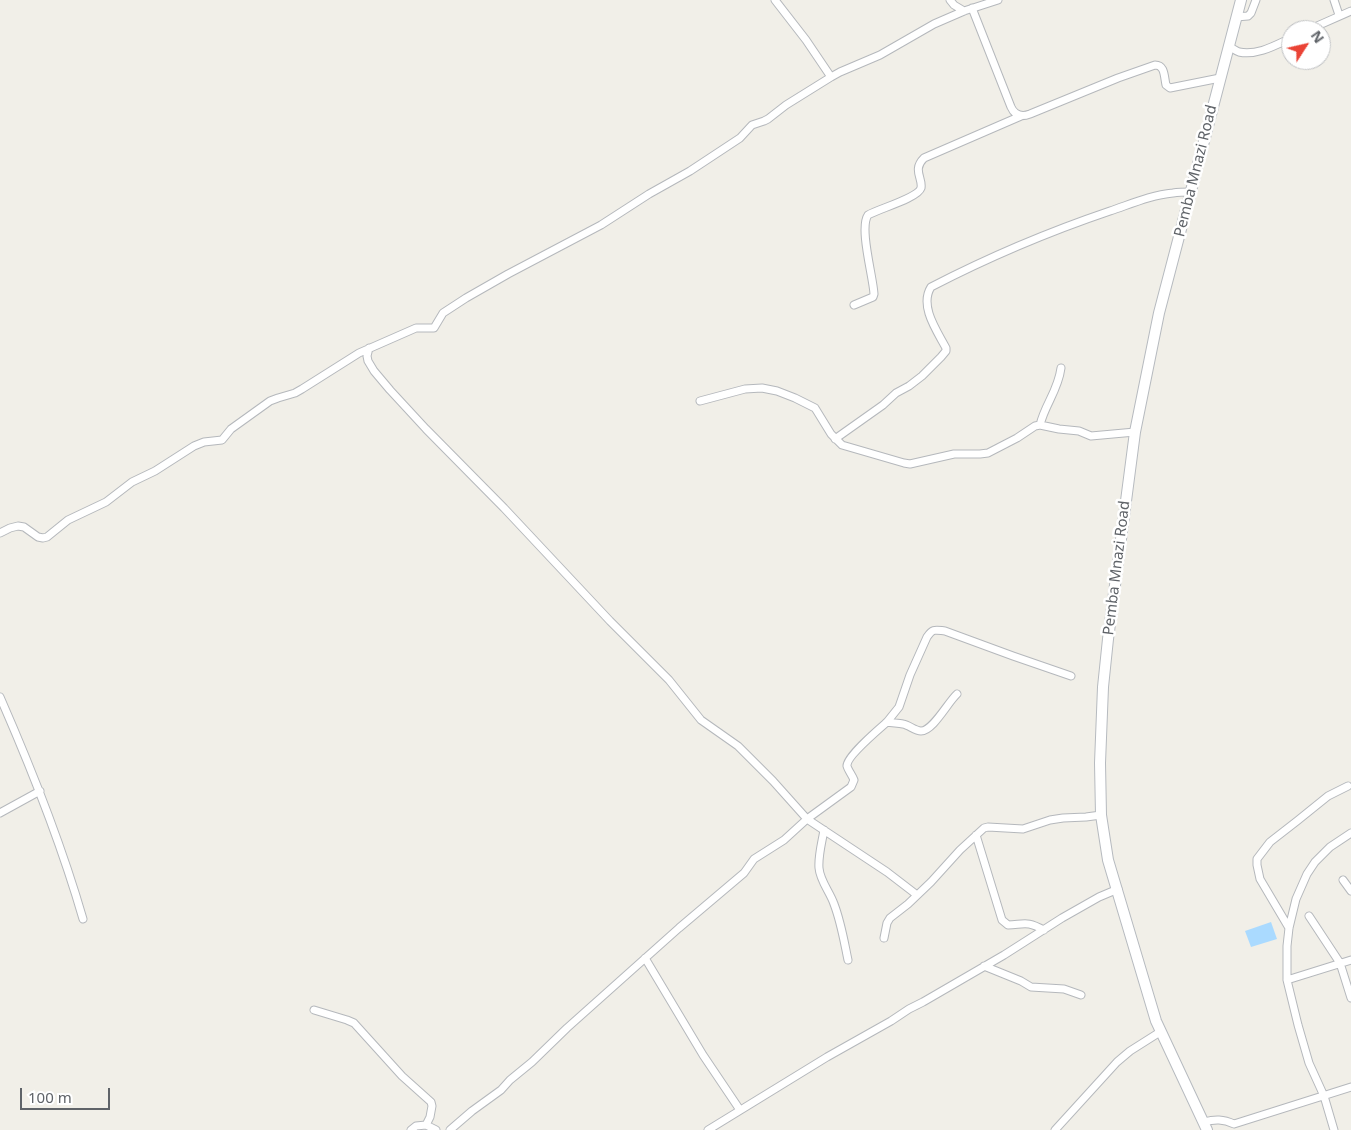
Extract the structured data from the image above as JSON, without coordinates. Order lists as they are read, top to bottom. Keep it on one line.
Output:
{"streets":{"main road":["Pemba Mnazi Road"]},"scale_bar":"100 m","north":"top right"}
